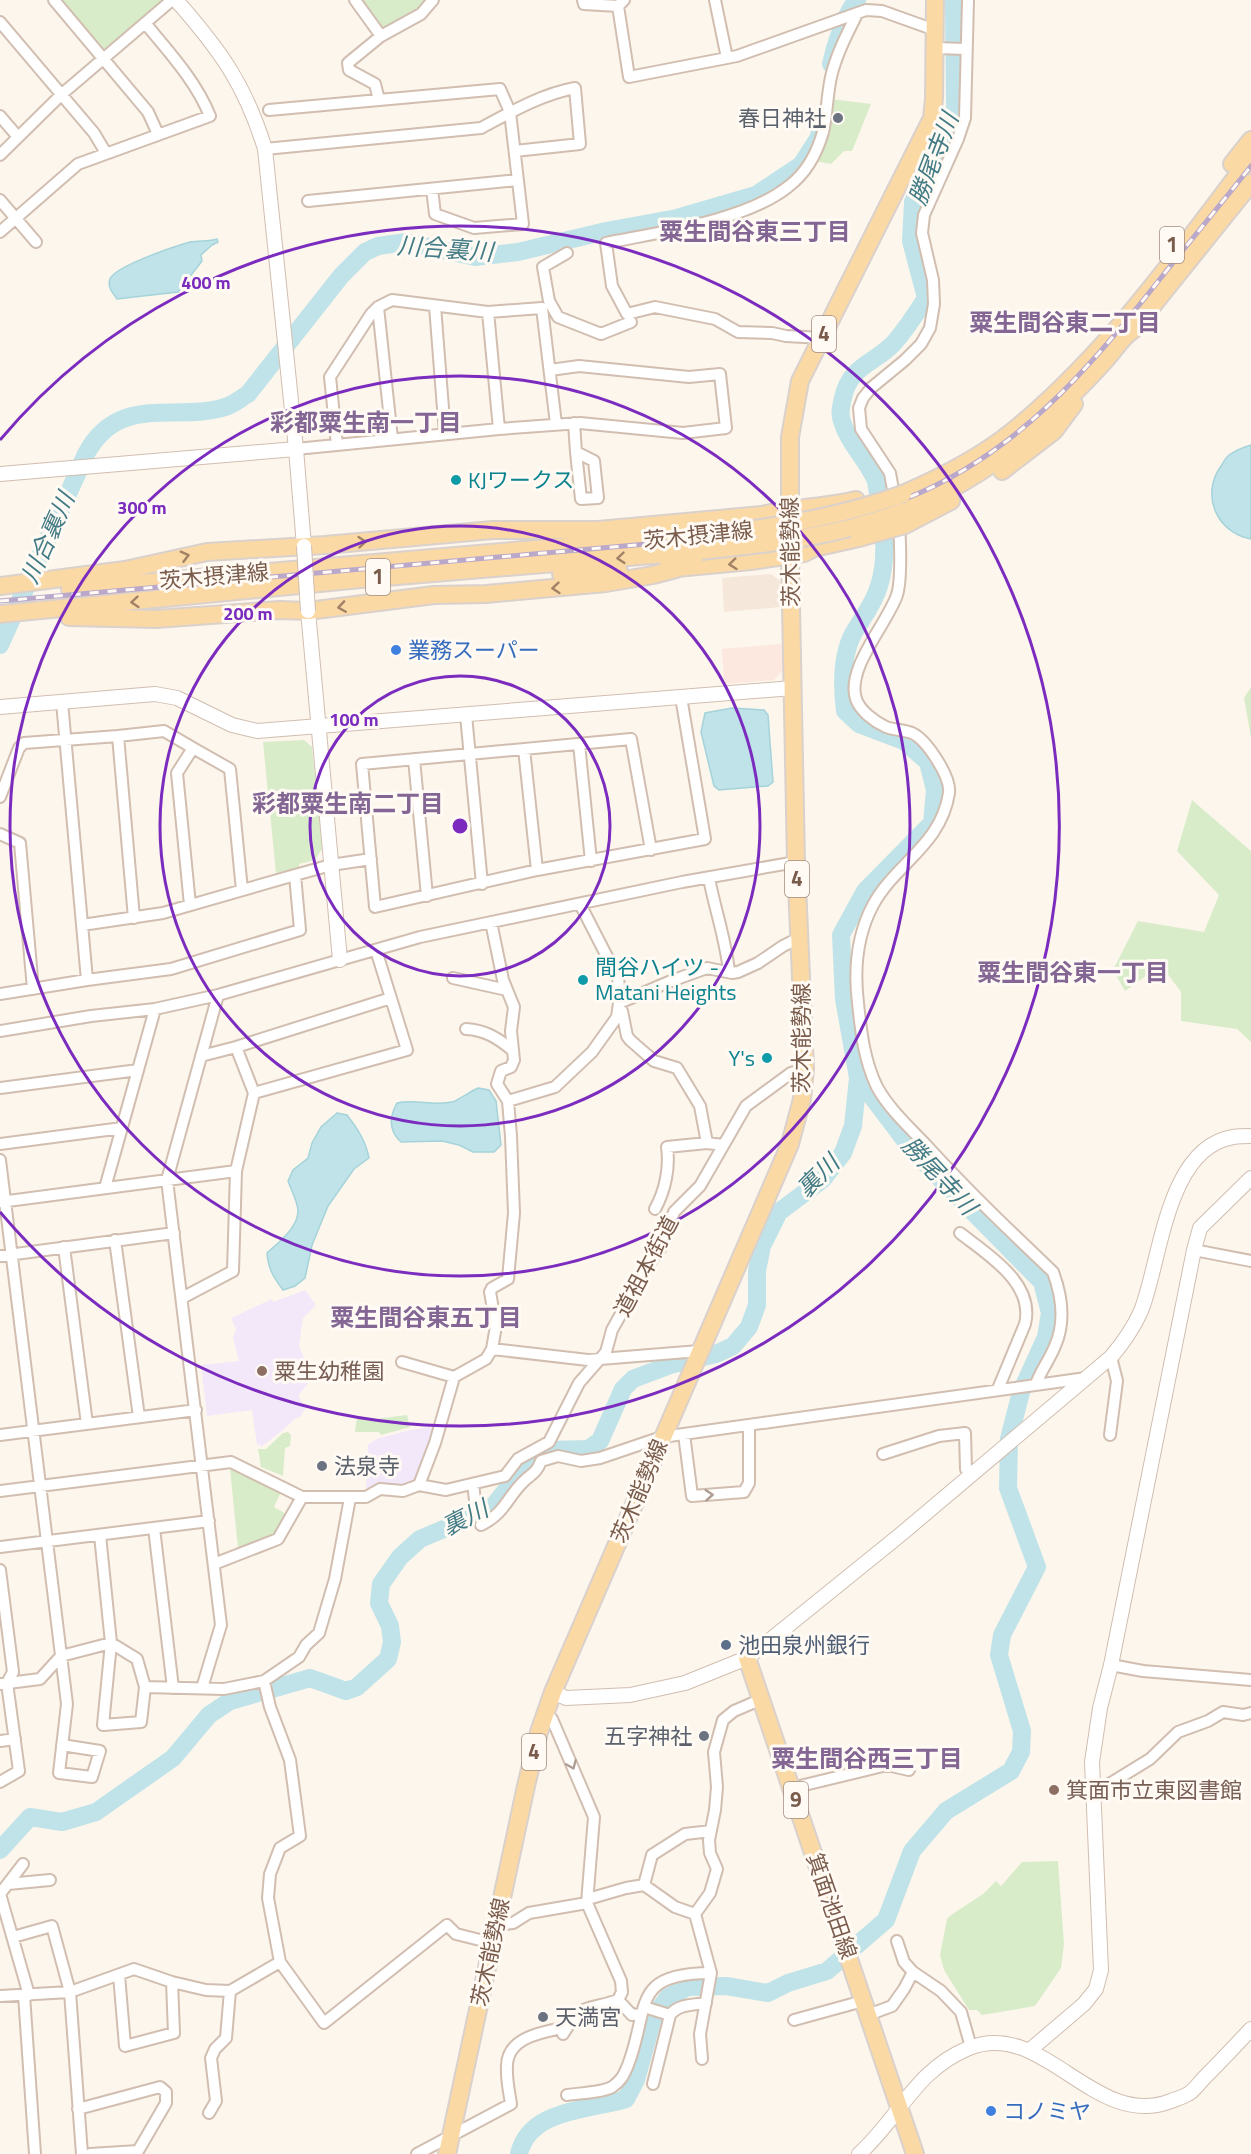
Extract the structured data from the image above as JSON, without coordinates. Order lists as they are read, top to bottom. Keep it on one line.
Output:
{"streets":{"main road":["1","4","茨木摂津線","茨木能勢線","9","箕面池田線"],"street":["道祖本街道"]},"crossings":[["1","茨木摂津線"],["茨木能勢線","道祖本街道"]],"districts":["粟生間谷東三丁目","粟生間谷東二丁目","彩都粟生南一丁目","彩都粟生南二丁目","粟生間谷東一丁目","粟生間谷東五丁目","粟生間谷西三丁目"],"water":["勝尾寺川","川合裏川","裏川"],"places":["春日神社","KJワークス","業務スーパー","間谷ハイツ - Matani Heights","Y's","粟生幼稚園","法泉寺","池田泉州銀行","五字神社","箕面市立東図書館","天満宮","コノミヤ"],"rings":["400 m","300 m","200 m","100 m"]}
